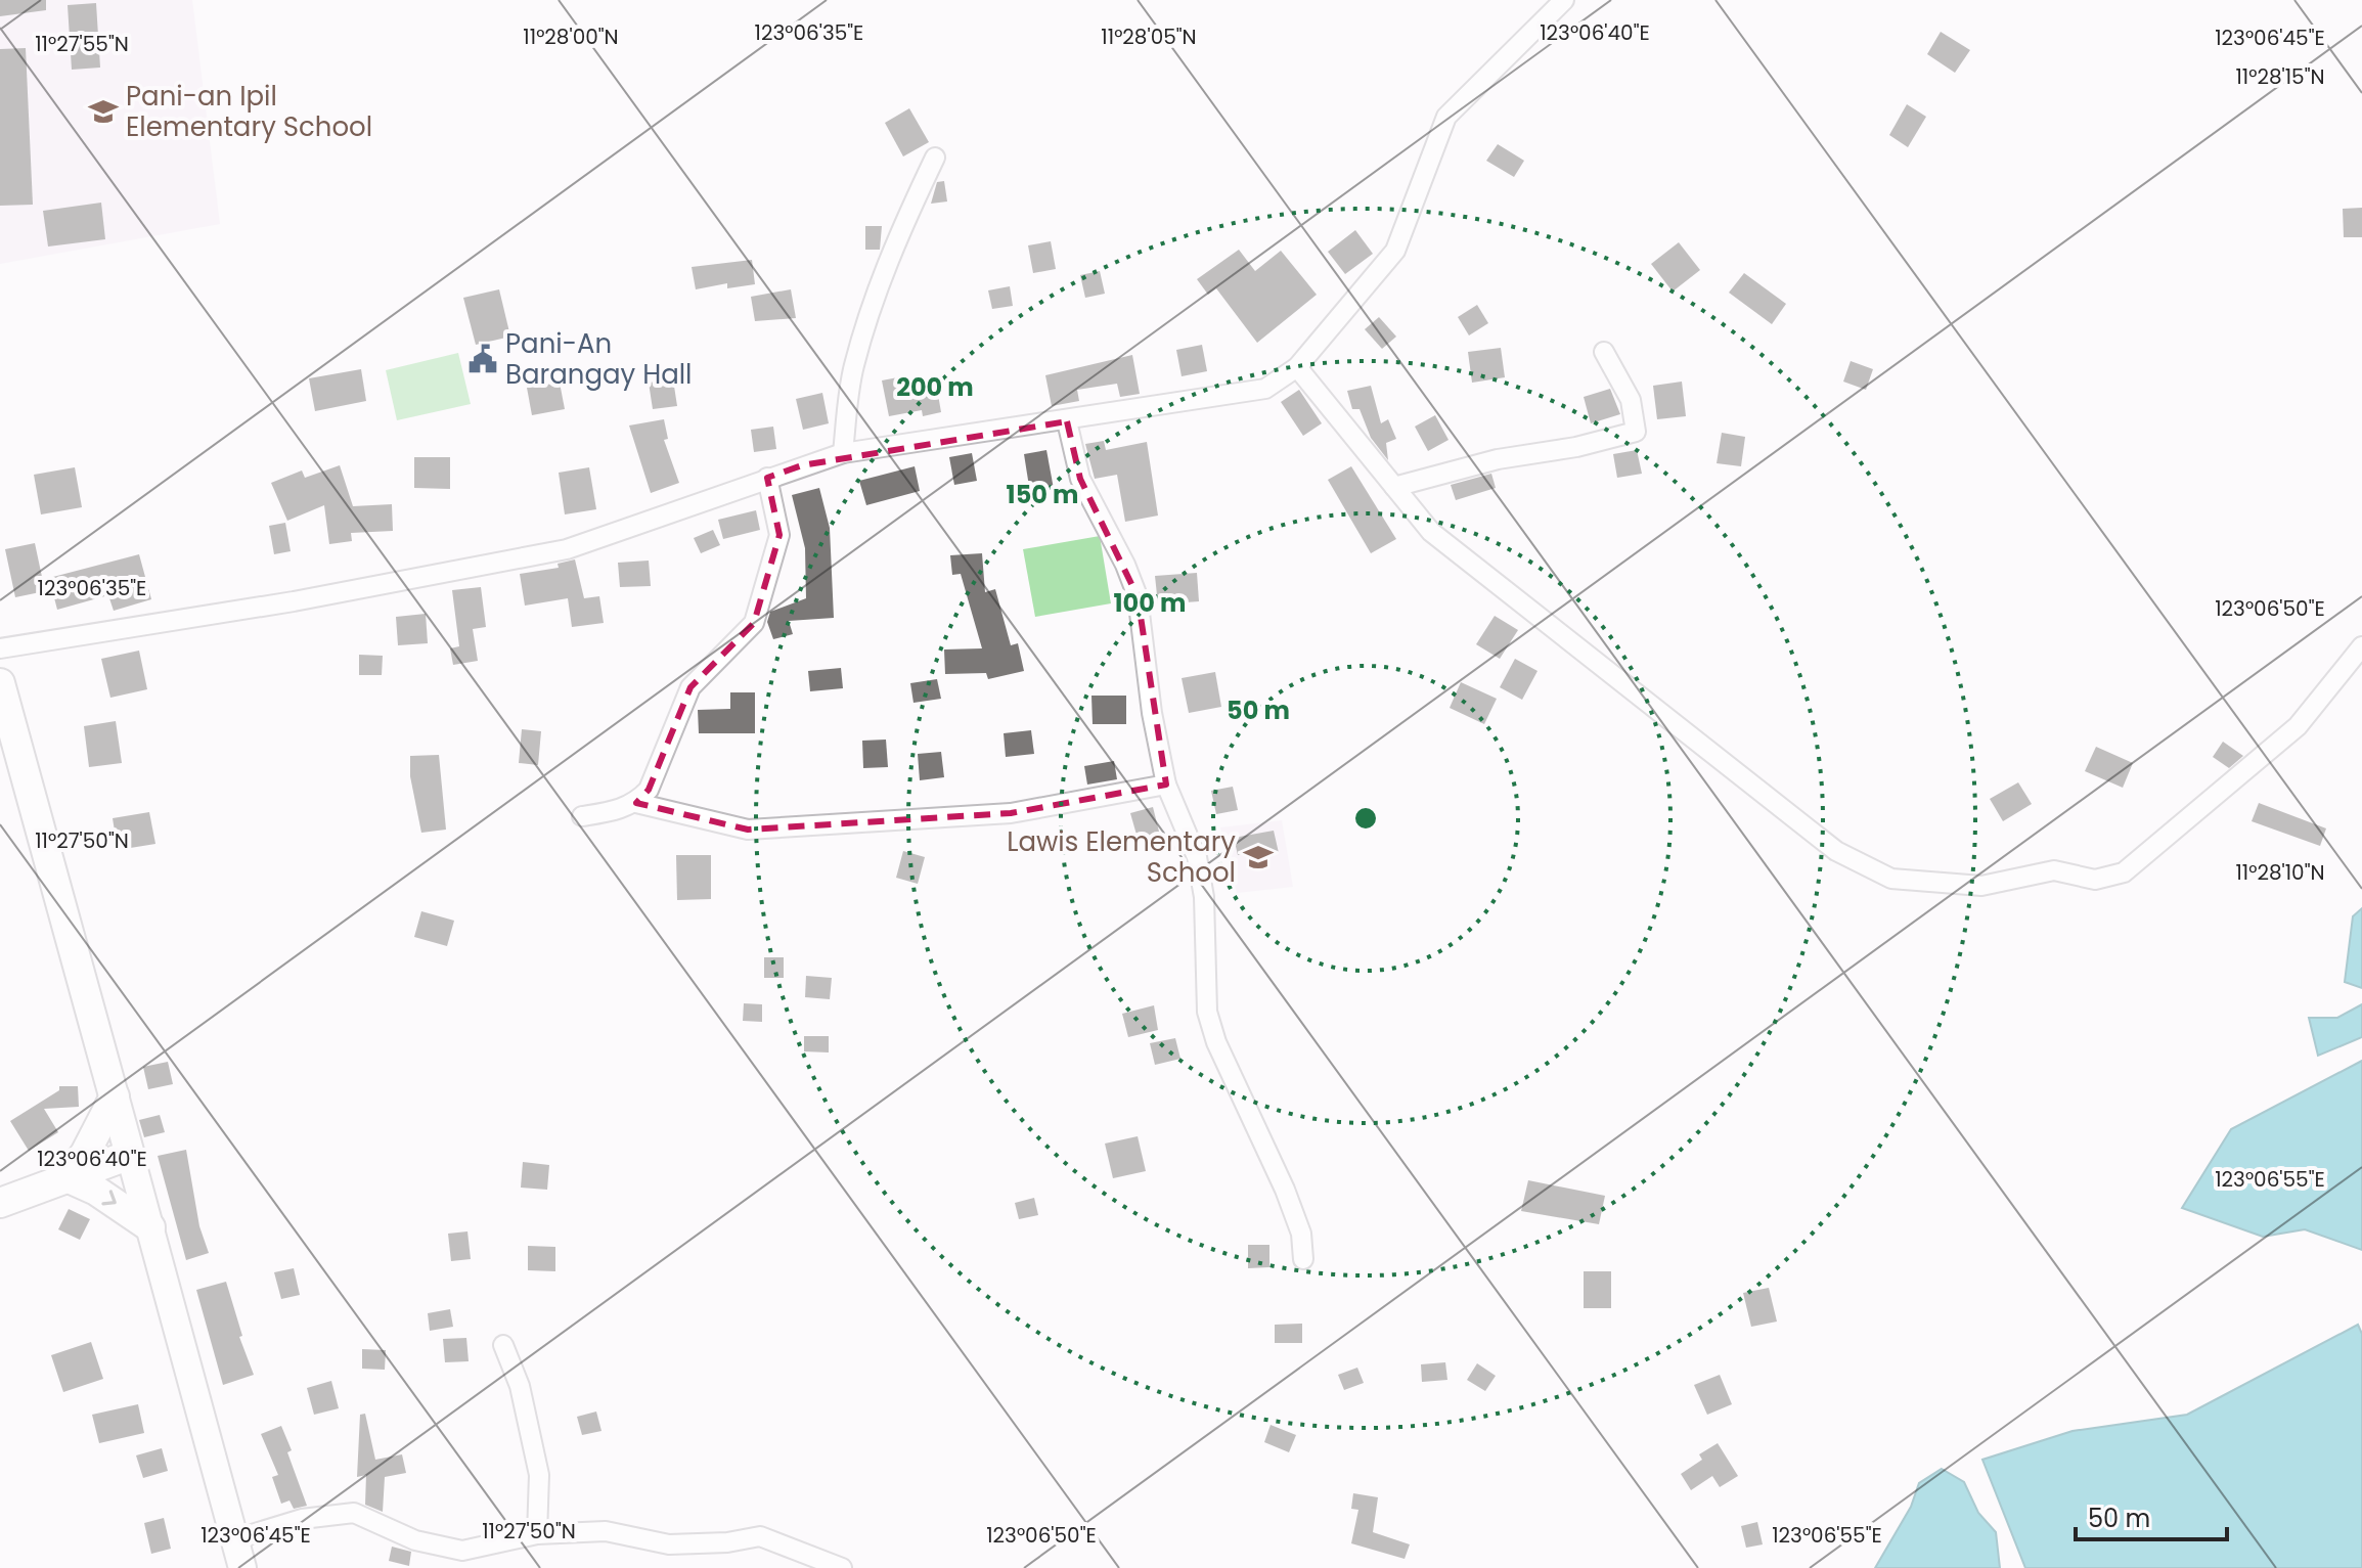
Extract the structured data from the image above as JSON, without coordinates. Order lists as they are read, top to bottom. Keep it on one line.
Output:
{"places":{"school or university":["Pani-an Ipil Elementary School","Lawis Elementary School"],"public building":["Pani-An Barangay Hall"]},"scale_bar":"50 m","coordinates":["123°06'35\"E","123°06'40\"E","11°28'00\"N","11°28'05\"N","123°06'45\"E","11°27'55\"N","11°28'15\"N","123°06'50\"E","11°27'50\"N","11°28'10\"N","123°06'55\"E"],"rings":["200 m","150 m","100 m","50 m"]}
